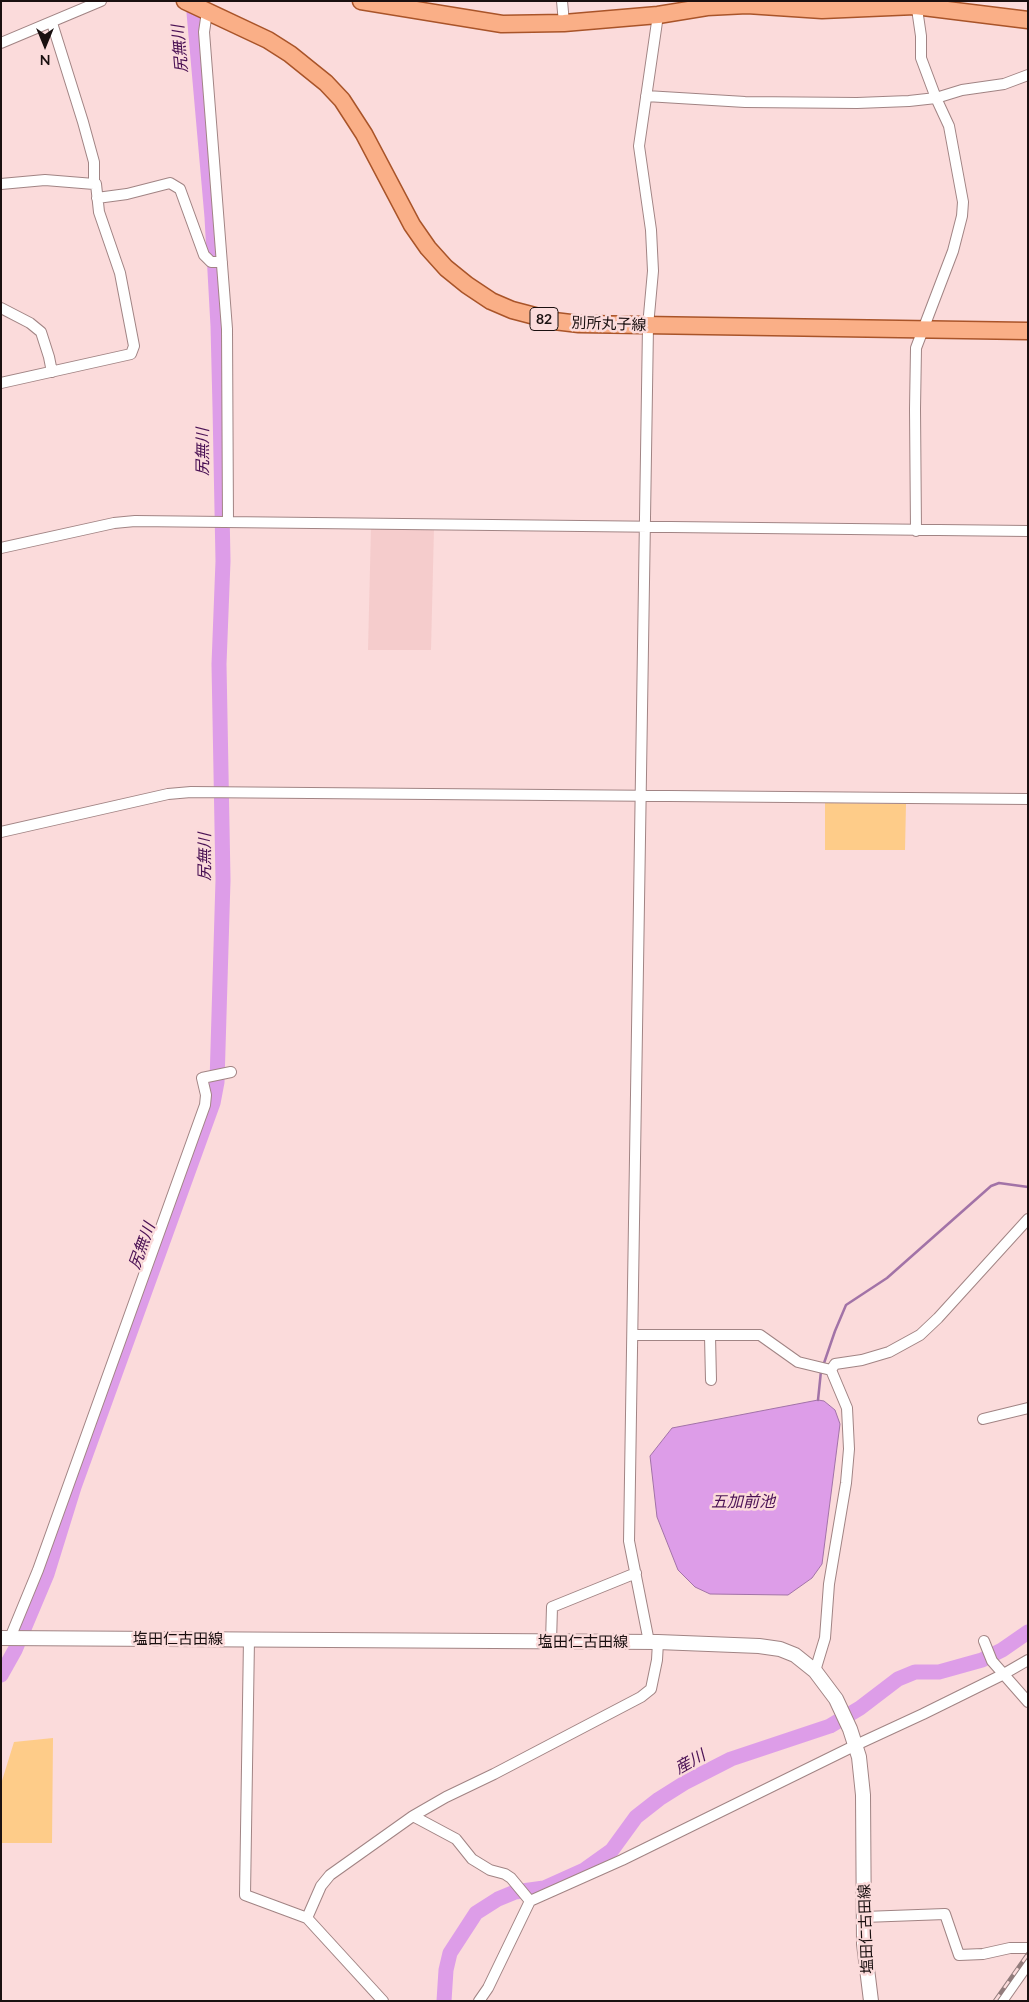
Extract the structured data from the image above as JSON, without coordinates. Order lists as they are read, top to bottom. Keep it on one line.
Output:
{"streets":{"main road":["82","別所丸子線","塩田仁古田線"]},"water":["尻無川","五加前池","産川"],"north":"bottom"}
